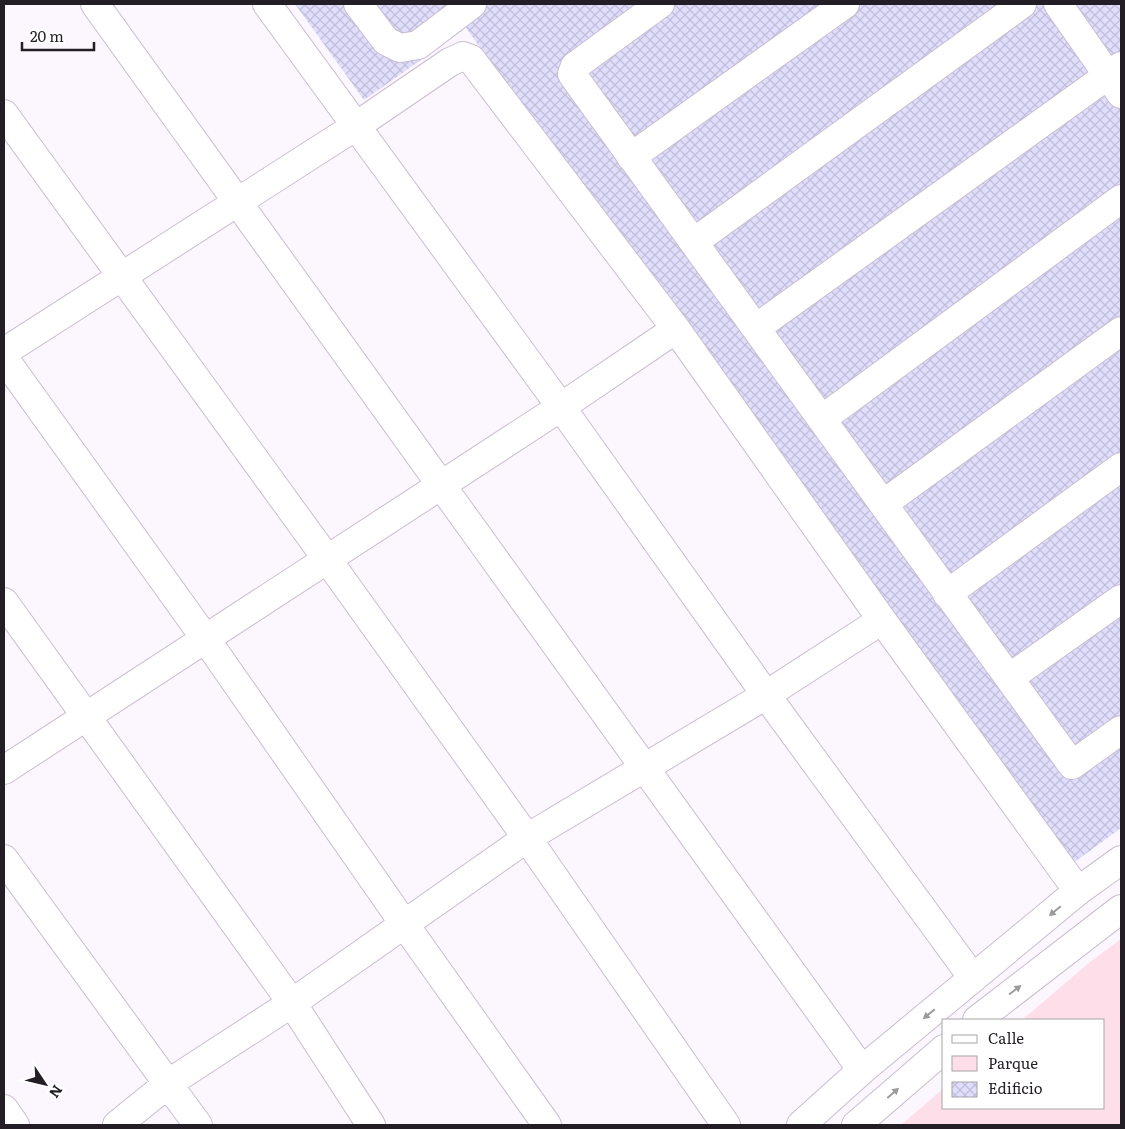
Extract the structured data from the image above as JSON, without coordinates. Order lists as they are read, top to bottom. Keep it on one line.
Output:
{"legend":["Calle","Parque","Edificio"],"scale_bar":"20 m","north":"bottom right"}
